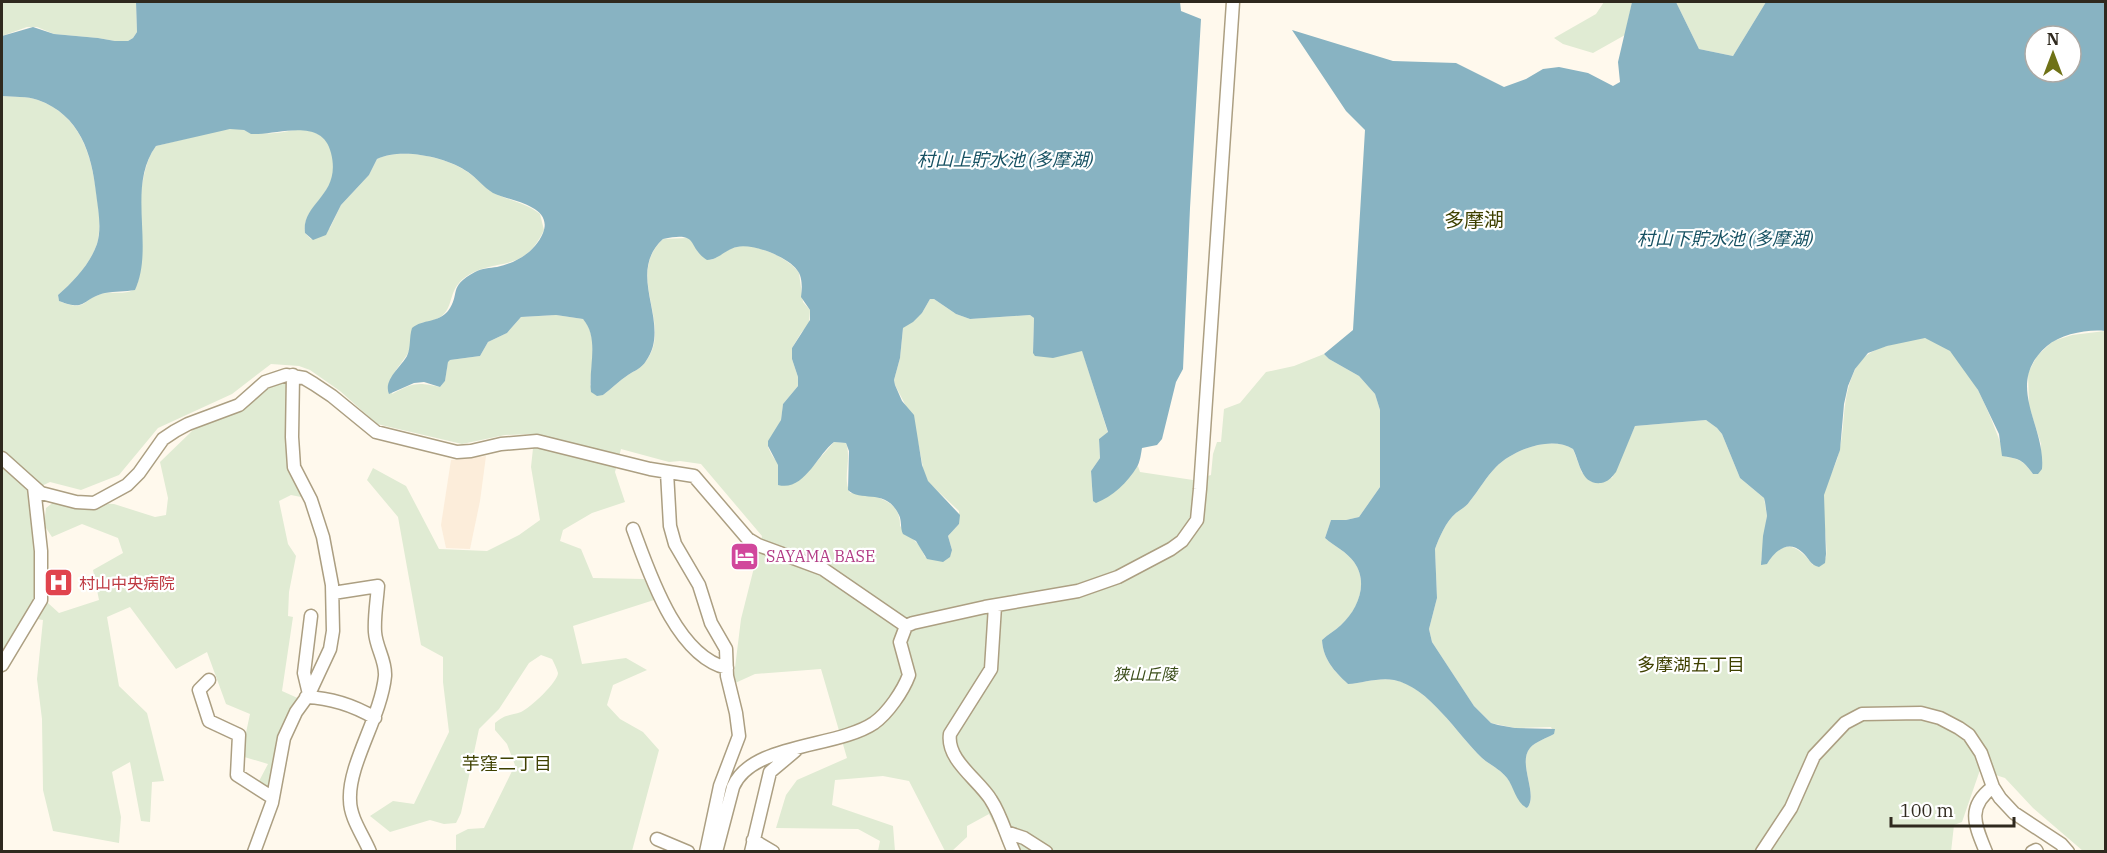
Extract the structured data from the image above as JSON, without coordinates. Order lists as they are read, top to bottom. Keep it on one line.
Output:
{"districts":["多摩湖","多摩湖五丁目","芋窪二丁目"],"water":["村山上貯水池 (多摩湖)","村山下貯水池 (多摩湖)"],"parks":["狭山丘陵"],"places":{"hotel":["SAYAMA BASE"],"hospital":["村山中央病院"]},"scale_bar":"100 m","north":"top"}
